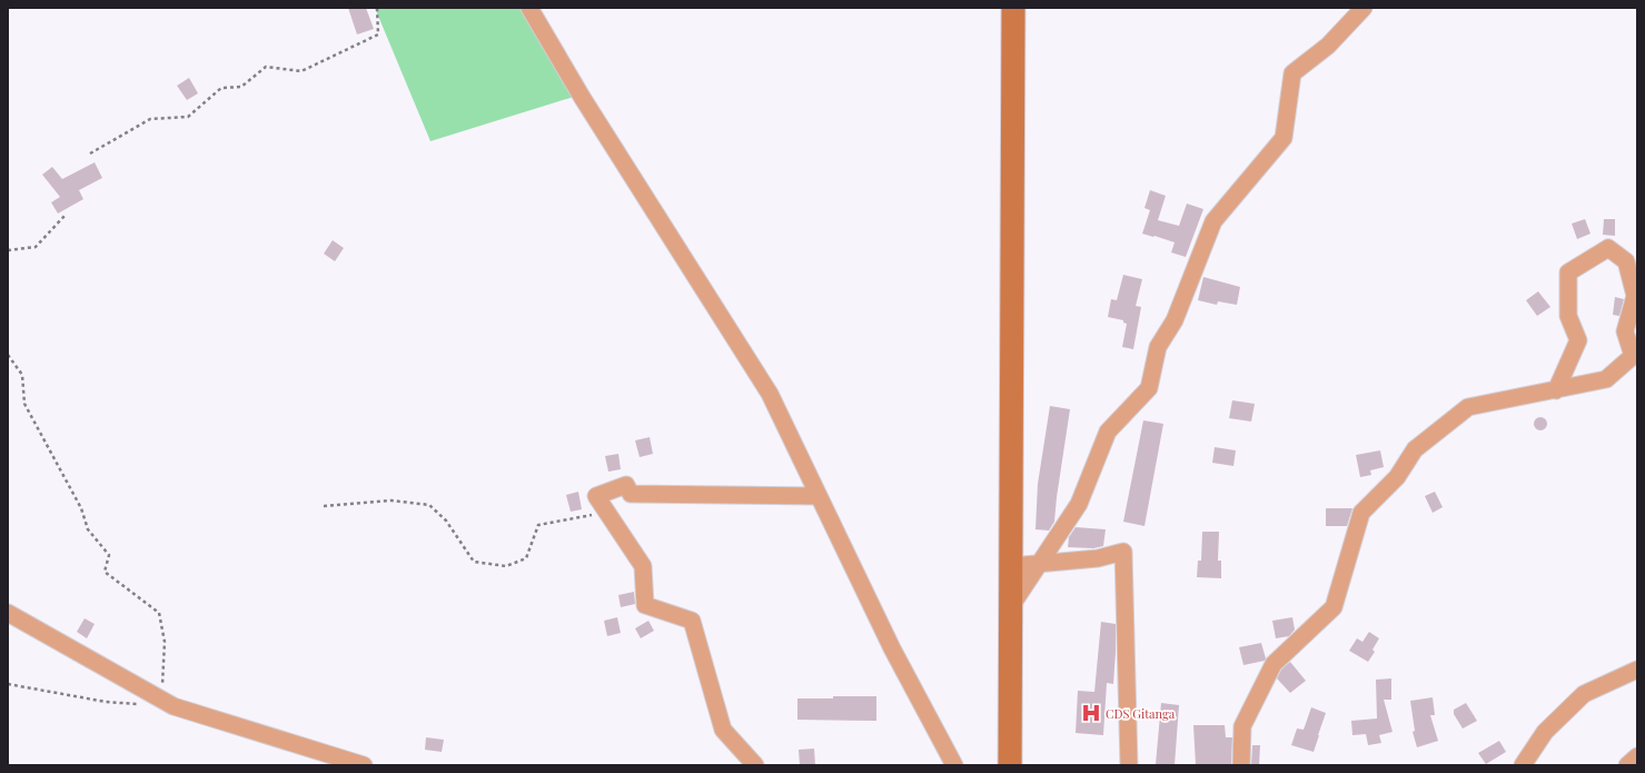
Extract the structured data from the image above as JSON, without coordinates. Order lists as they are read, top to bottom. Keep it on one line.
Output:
{"places":{"hospital":["CDS Gitanga"]}}
